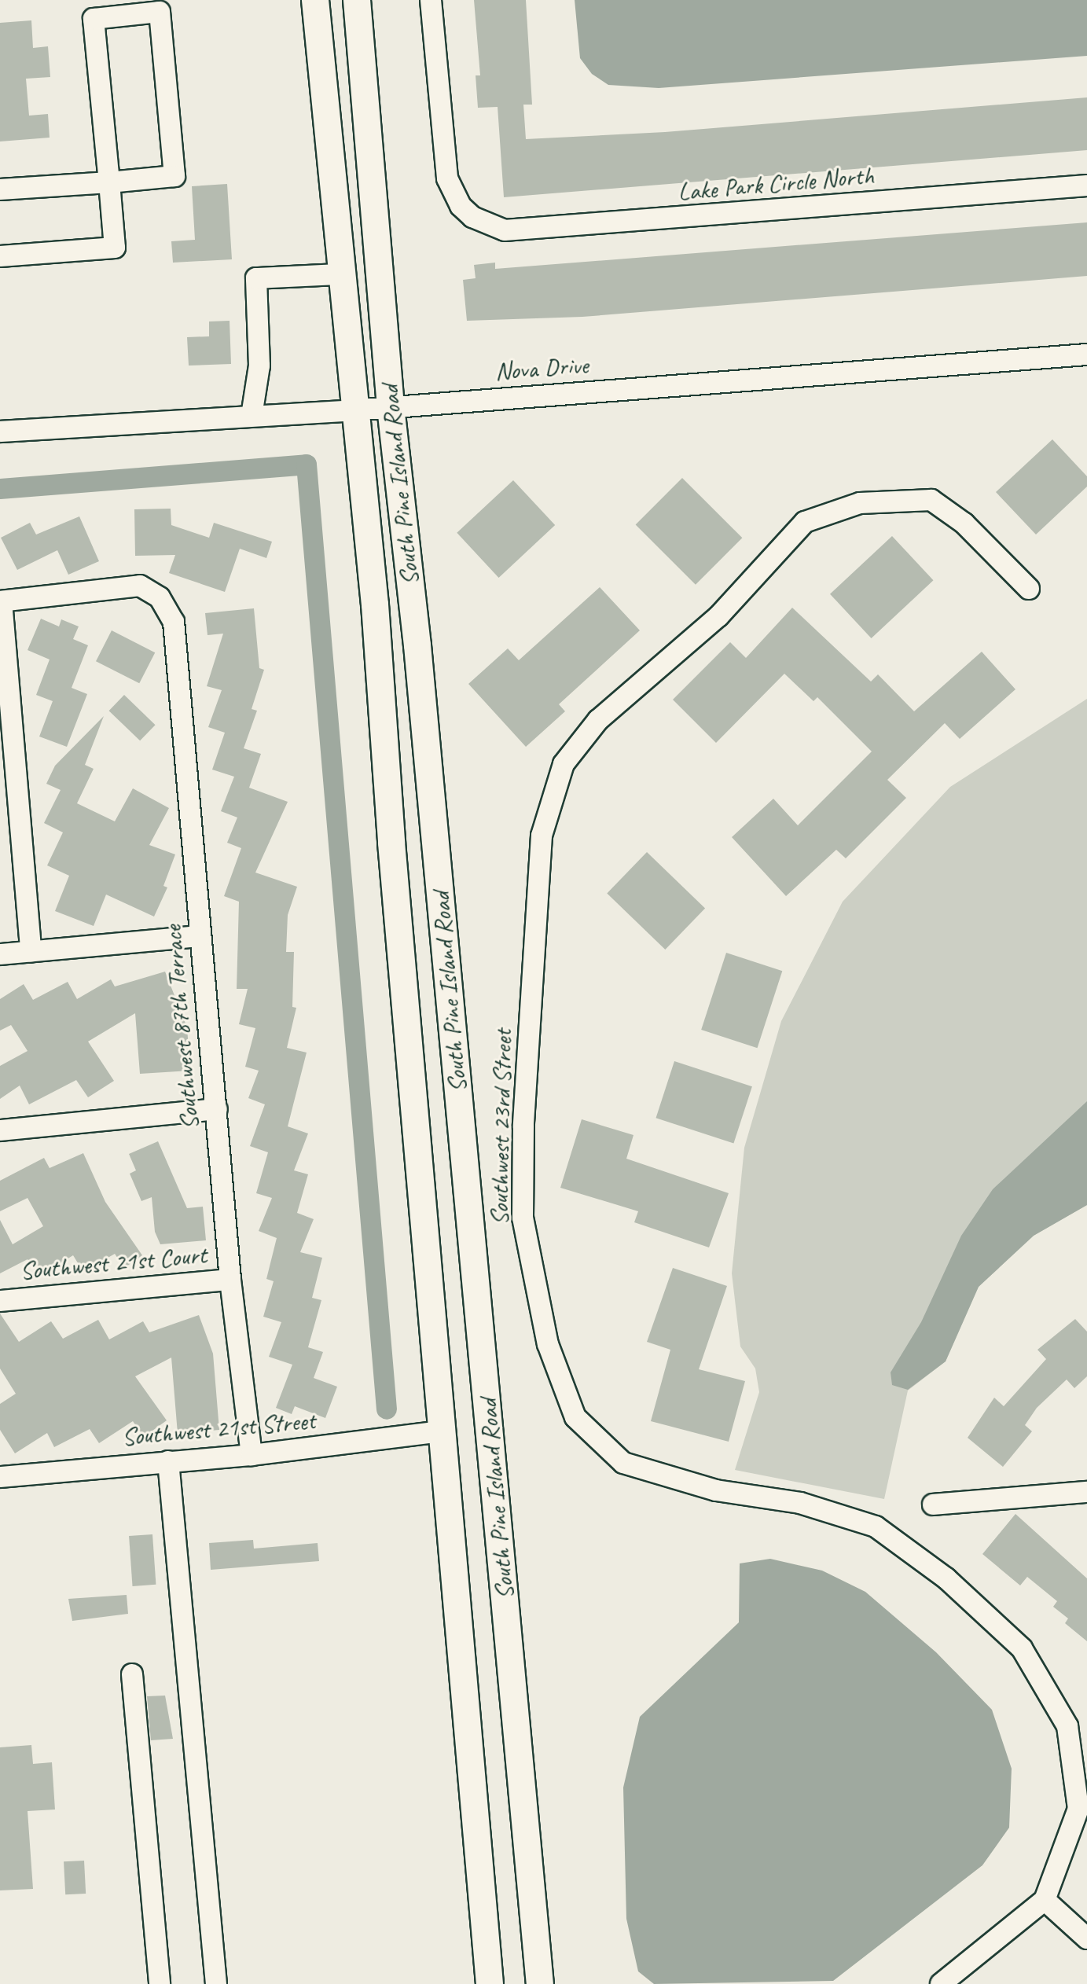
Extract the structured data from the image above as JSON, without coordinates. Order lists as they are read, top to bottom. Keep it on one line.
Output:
{"streets":{"main road":["South Pine Island Road"],"street":["Lake Park Circle North","Nova Drive","Southwest 87th Terrace","Southwest 23rd Street","Southwest 21st Court","Southwest 21st Street"]},"crossings":[["Nova Drive","South Pine Island Road"],["South Pine Island Road","Southwest 21st Street"],["Southwest 87th Terrace","Southwest 21st Court"],["Southwest 87th Terrace","Southwest 21st Street"]]}
